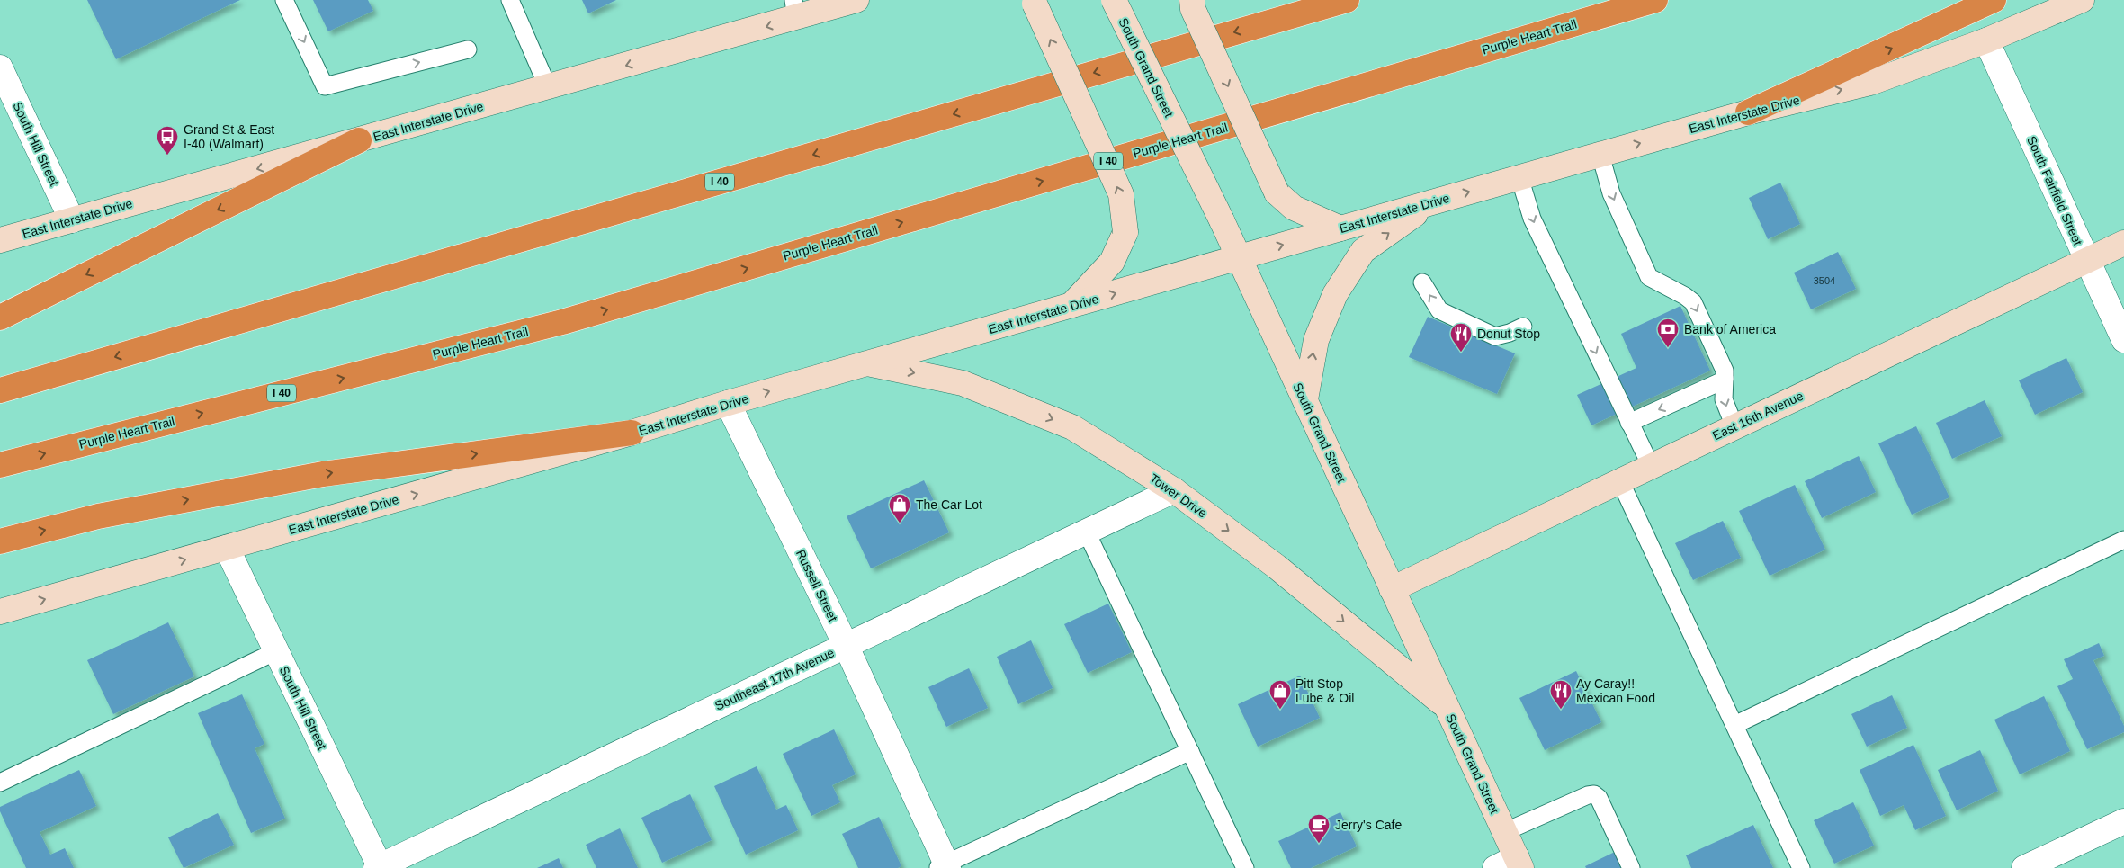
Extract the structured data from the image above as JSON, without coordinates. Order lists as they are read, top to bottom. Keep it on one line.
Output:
{"streets":{"highway":["Purple Heart Trail","I 40"],"main road":["South Grand Street","East Interstate Drive","East 16th Avenue","Tower Drive"],"street":["South Hill Street","South Fairfield Street","Russell Street","Southeast 17th Avenue"]},"crossings":[["South Grand Street","East Interstate Drive"],["South Grand Street","East 16th Avenue"],["South Grand Street","Tower Drive"],["East Interstate Drive","South Hill Street"],["East Interstate Drive","South Fairfield Street"],["East Interstate Drive","Tower Drive"],["East Interstate Drive","Russell Street"],["South Hill Street","Southeast 17th Avenue"],["South Fairfield Street","East 16th Avenue"],["Tower Drive","Southeast 17th Avenue"],["Russell Street","Southeast 17th Avenue"]],"one_way":["Tower Drive"],"places":{"bus stop":["Grand St & East I-40 (Walmart)"],"bank":["Bank of America"],"restaurant":["Donut Stop","Ay Caray!! Mexican Food"],"shop":["The Car Lot","Pitt Stop Lube & Oil"],"cafe":["Jerry's Cafe"]},"house_numbers":["3504"]}
